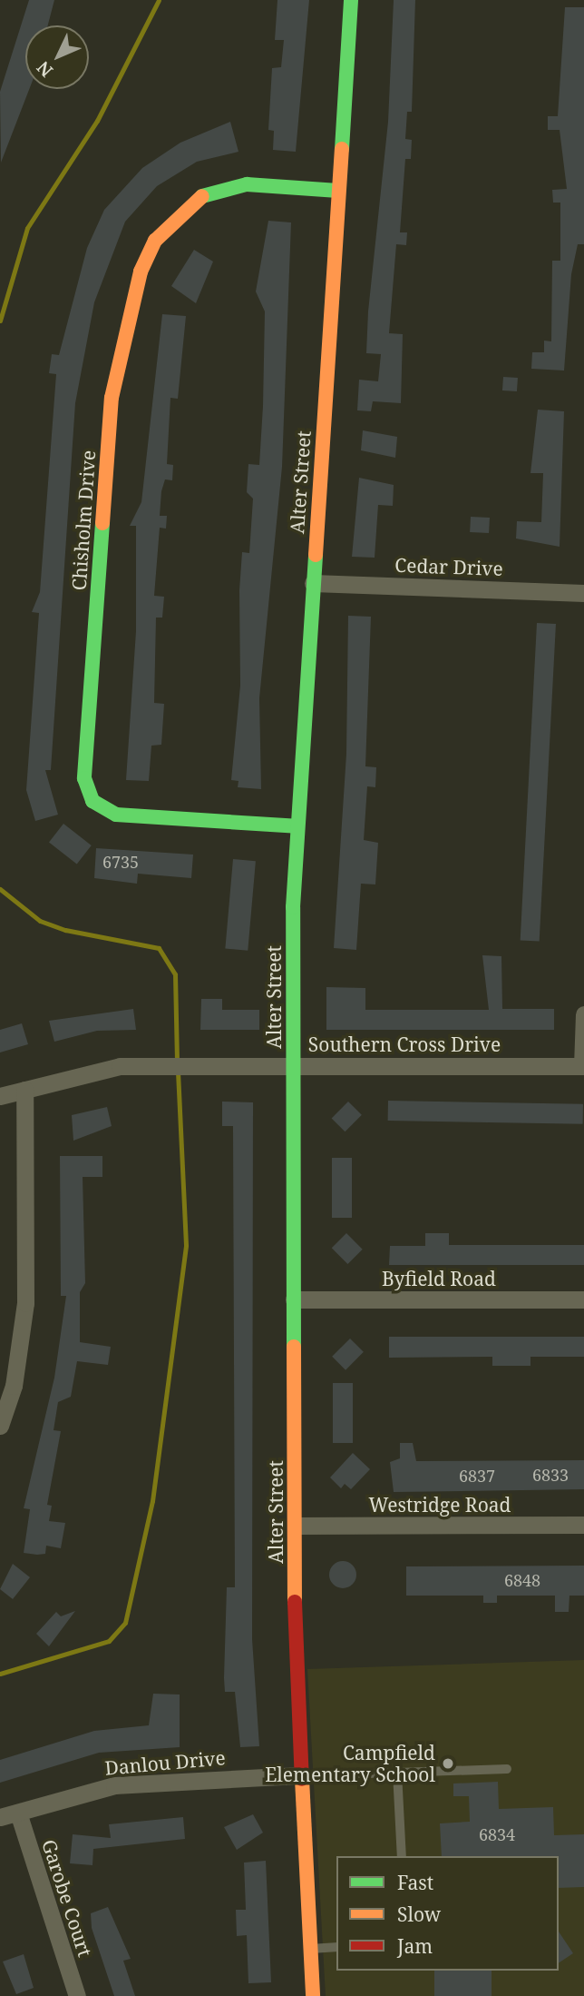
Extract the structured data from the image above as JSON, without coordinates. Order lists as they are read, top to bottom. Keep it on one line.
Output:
{"streets":{"street":["Alter Street","Chisholm Drive","Cedar Drive","Southern Cross Drive","Byfield Road","Westridge Road","Danlou Drive","Garobe Court"]},"crossings":[["Alter Street","Chisholm Drive"],["Alter Street","Cedar Drive"],["Alter Street","Southern Cross Drive"],["Alter Street","Byfield Road"],["Alter Street","Westridge Road"],["Alter Street","Danlou Drive"],["Danlou Drive","Garobe Court"]],"places":["Campfield Elementary School"],"house_numbers":["6735","6833","6837","6848","6834"],"legend":["Fast","Slow","Jam"],"north":"bottom left"}
